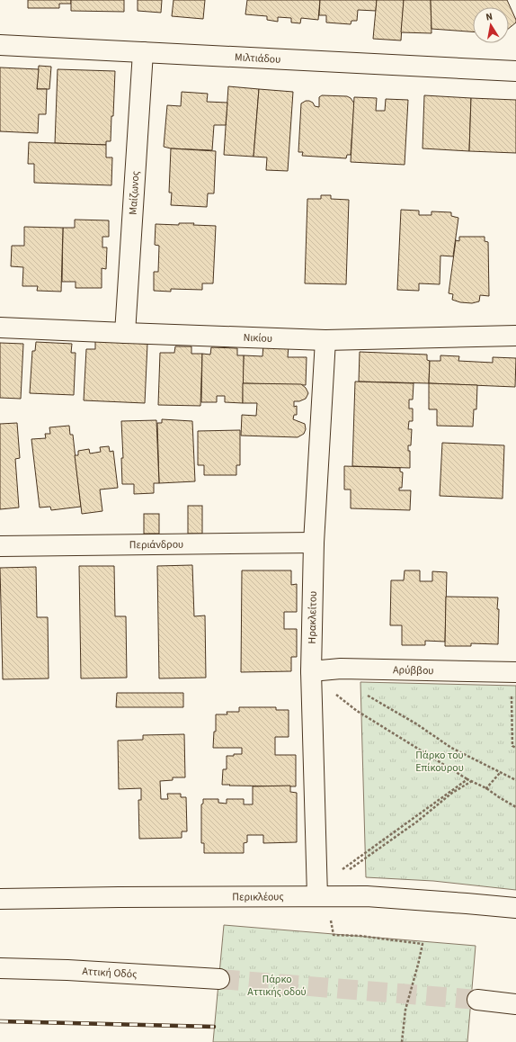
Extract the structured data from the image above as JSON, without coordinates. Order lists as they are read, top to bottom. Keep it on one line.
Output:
{"streets":{"main road":["Μιλτιάδου","Μαίζωνος","Νικίου","Περιάνδρου","Ηρακλείτου","Αρύββου","Περικλέους","Αττική Οδός"]},"crossings":[["Μιλτιάδου","Μαίζωνος"],["Μαίζωνος","Νικίου"],["Νικίου","Ηρακλείτου"],["Περιάνδρου","Ηρακλείτου"],["Ηρακλείτου","Αρύββου"],["Ηρακλείτου","Περικλέους"]],"parks":["Πάρκο του Επίκουρου","Πάρκο Αττικής οδού"],"north":"top"}
